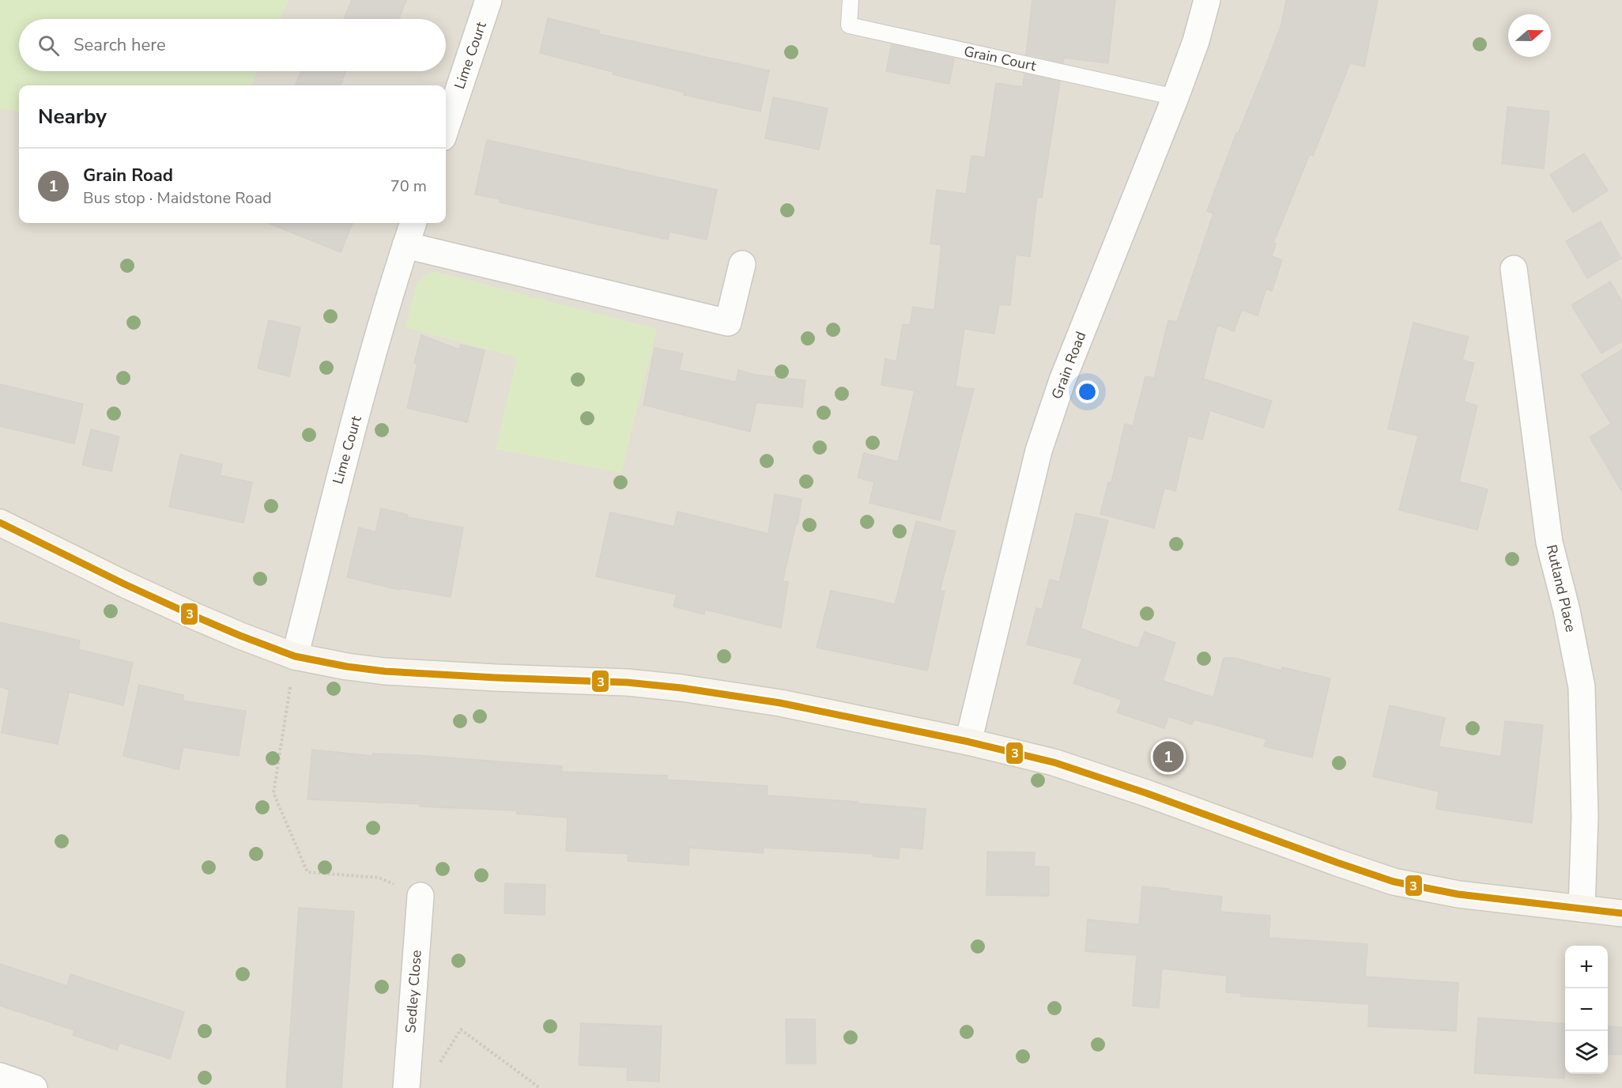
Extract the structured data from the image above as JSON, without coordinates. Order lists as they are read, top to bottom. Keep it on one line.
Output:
{"streets":{"street":["Lime Court","Grain Road","Rutland Place","Sedley Close"],"lane":["Grain Court"]},"crossings":[["Grain Court","Grain Road"]],"lines":["transit line 3"],"north":"right","page":{"search":"Search here","heading":"Nearby","list":[{"mark":"1","name":"Grain Road","note":"Bus stop · Maidstone Road","value":"70 m"}],"pins":"1","map_buttons":["+","−"]}}
